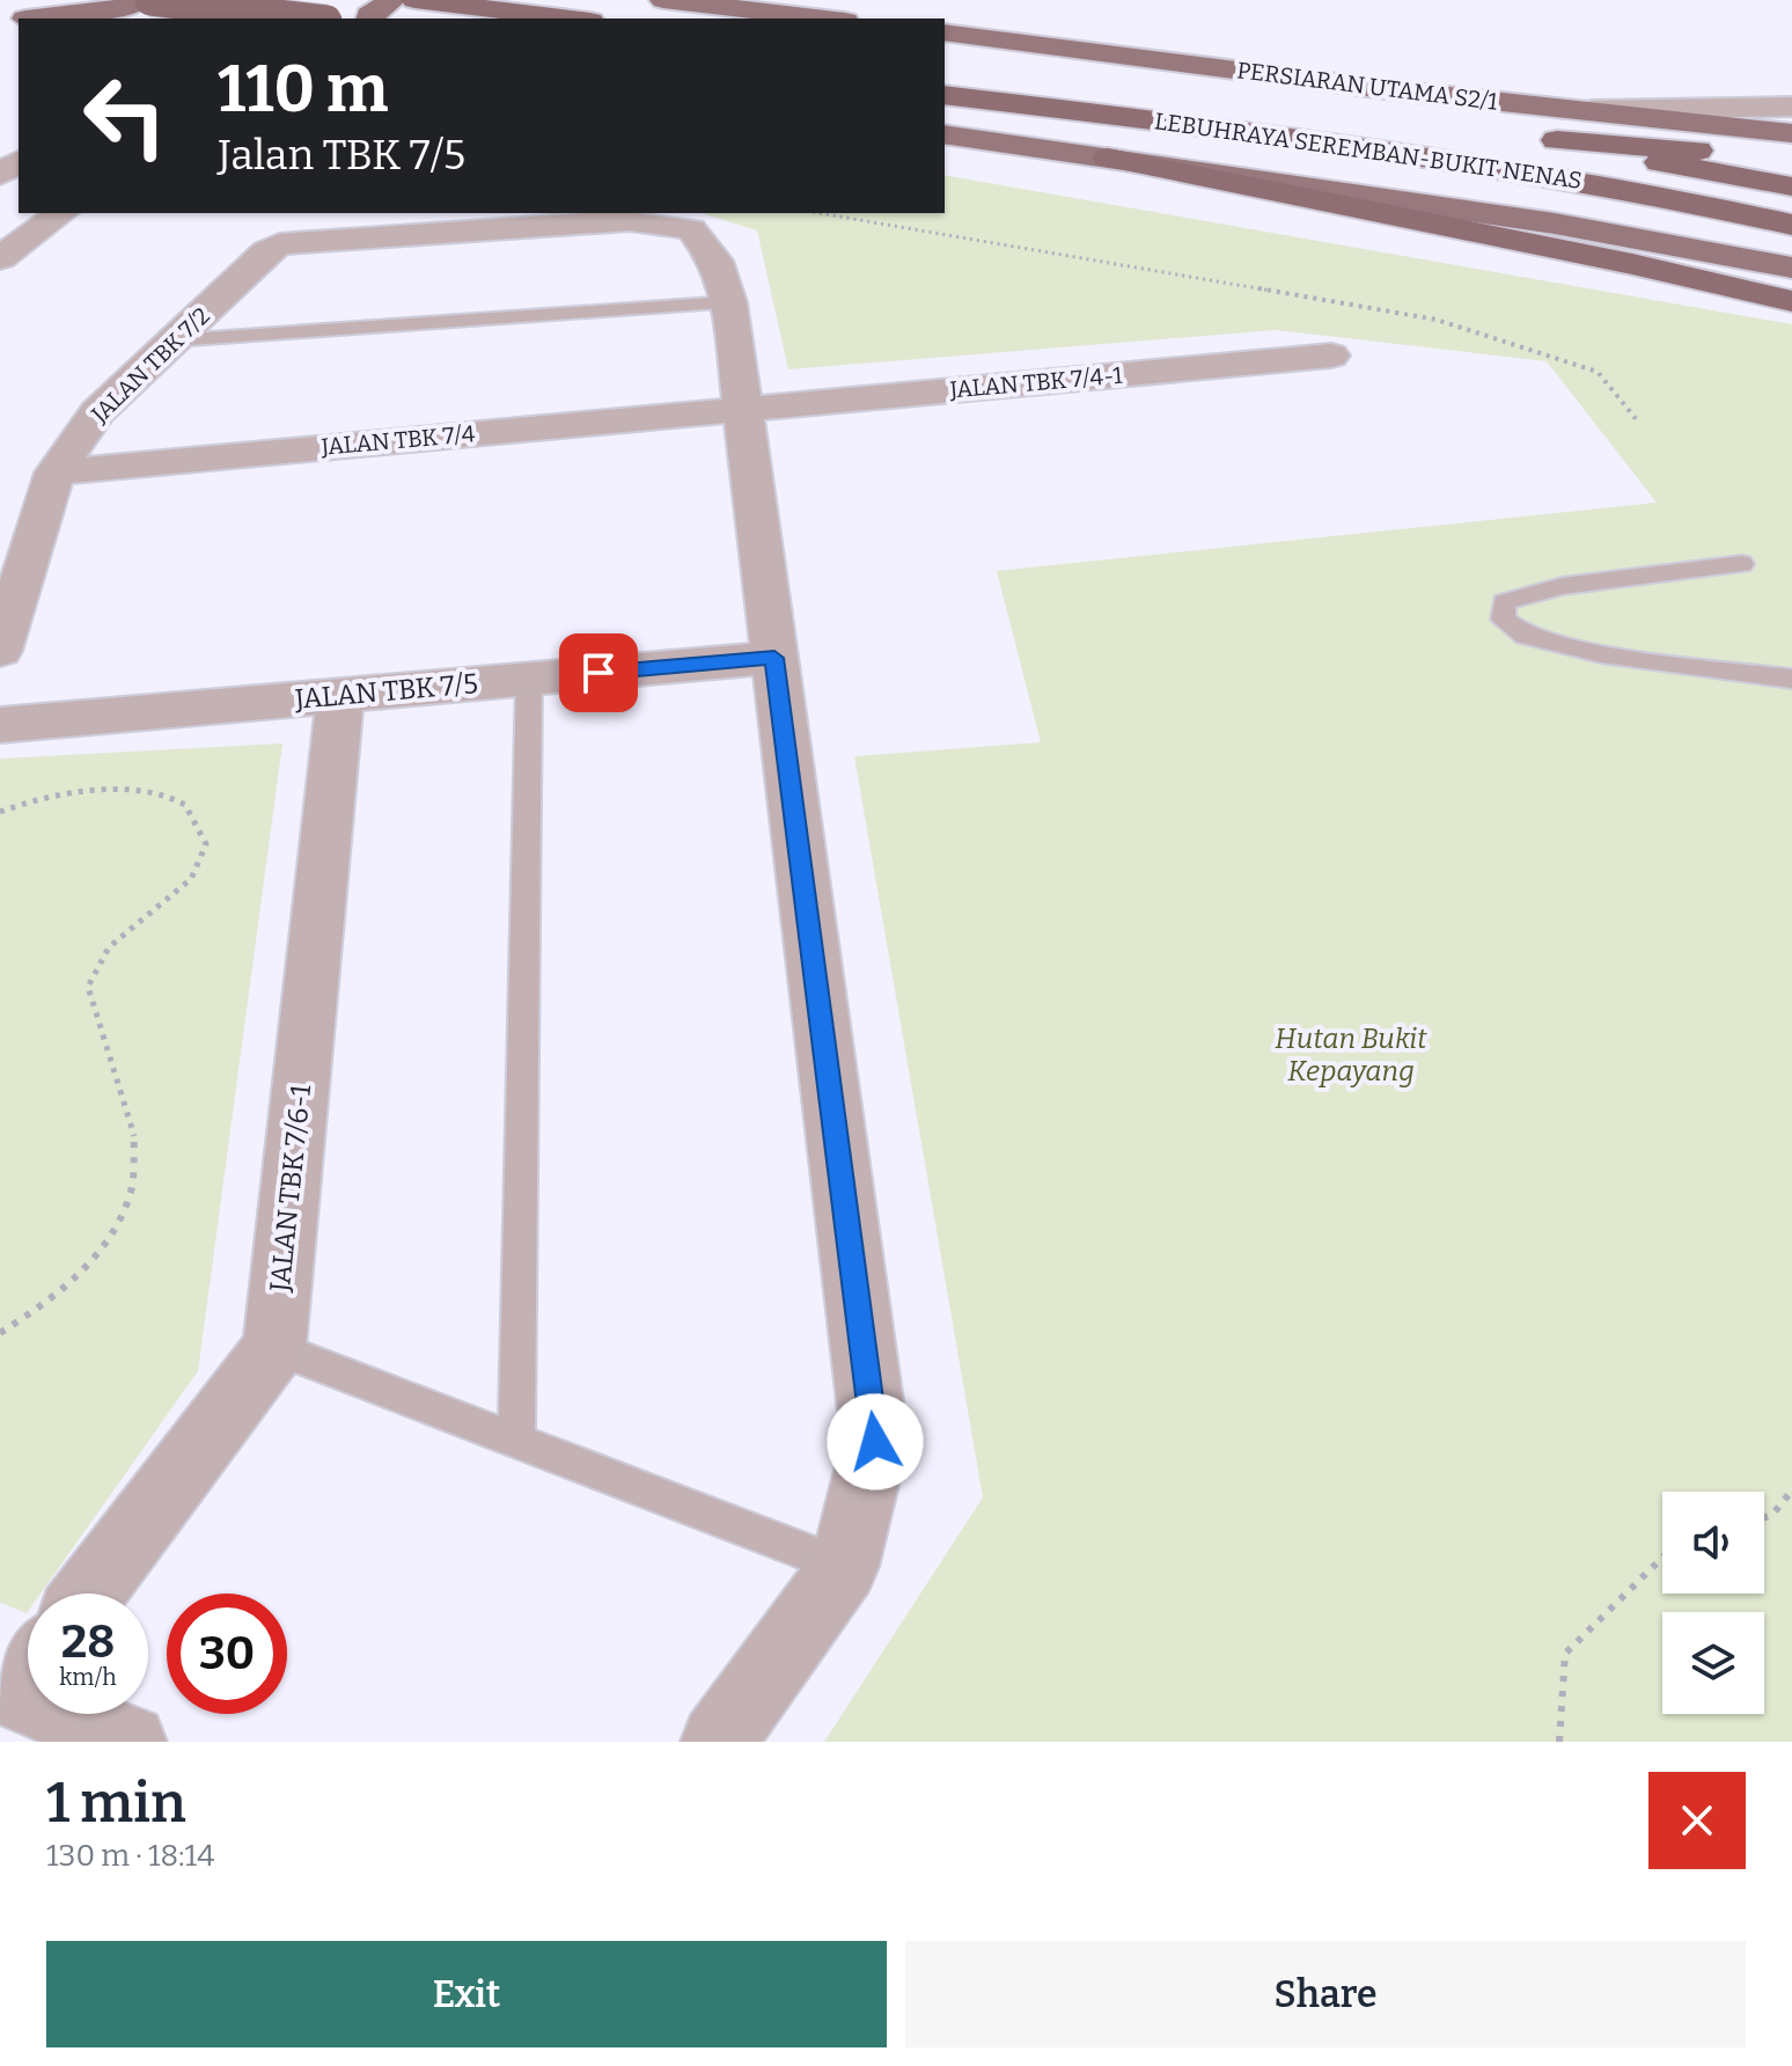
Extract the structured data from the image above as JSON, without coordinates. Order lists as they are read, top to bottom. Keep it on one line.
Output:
{"streets":{"highway":["LEBUHRAYA SEREMBAN-BUKIT NENAS"],"main road":["PERSIARAN UTAMA S2/1"],"street":["JALAN TBK 7/2","JALAN TBK 7/4-1","JALAN TBK 7/4","JALAN TBK 7/5","JALAN TBK 7/6-1"]},"crossings":[["JALAN TBK 7/2","JALAN TBK 7/4"],["JALAN TBK 7/4-1","JALAN TBK 7/4"],["JALAN TBK 7/5","JALAN TBK 7/6-1"]],"parks":["Hutan Bukit Kepayang"],"page":{"turn":["110 m","Jalan TBK 7/5"],"speed":"28 km/h","limit":"30","heading":["1 min","130 m · 18:14"],"buttons":["Exit","Share"]}}
